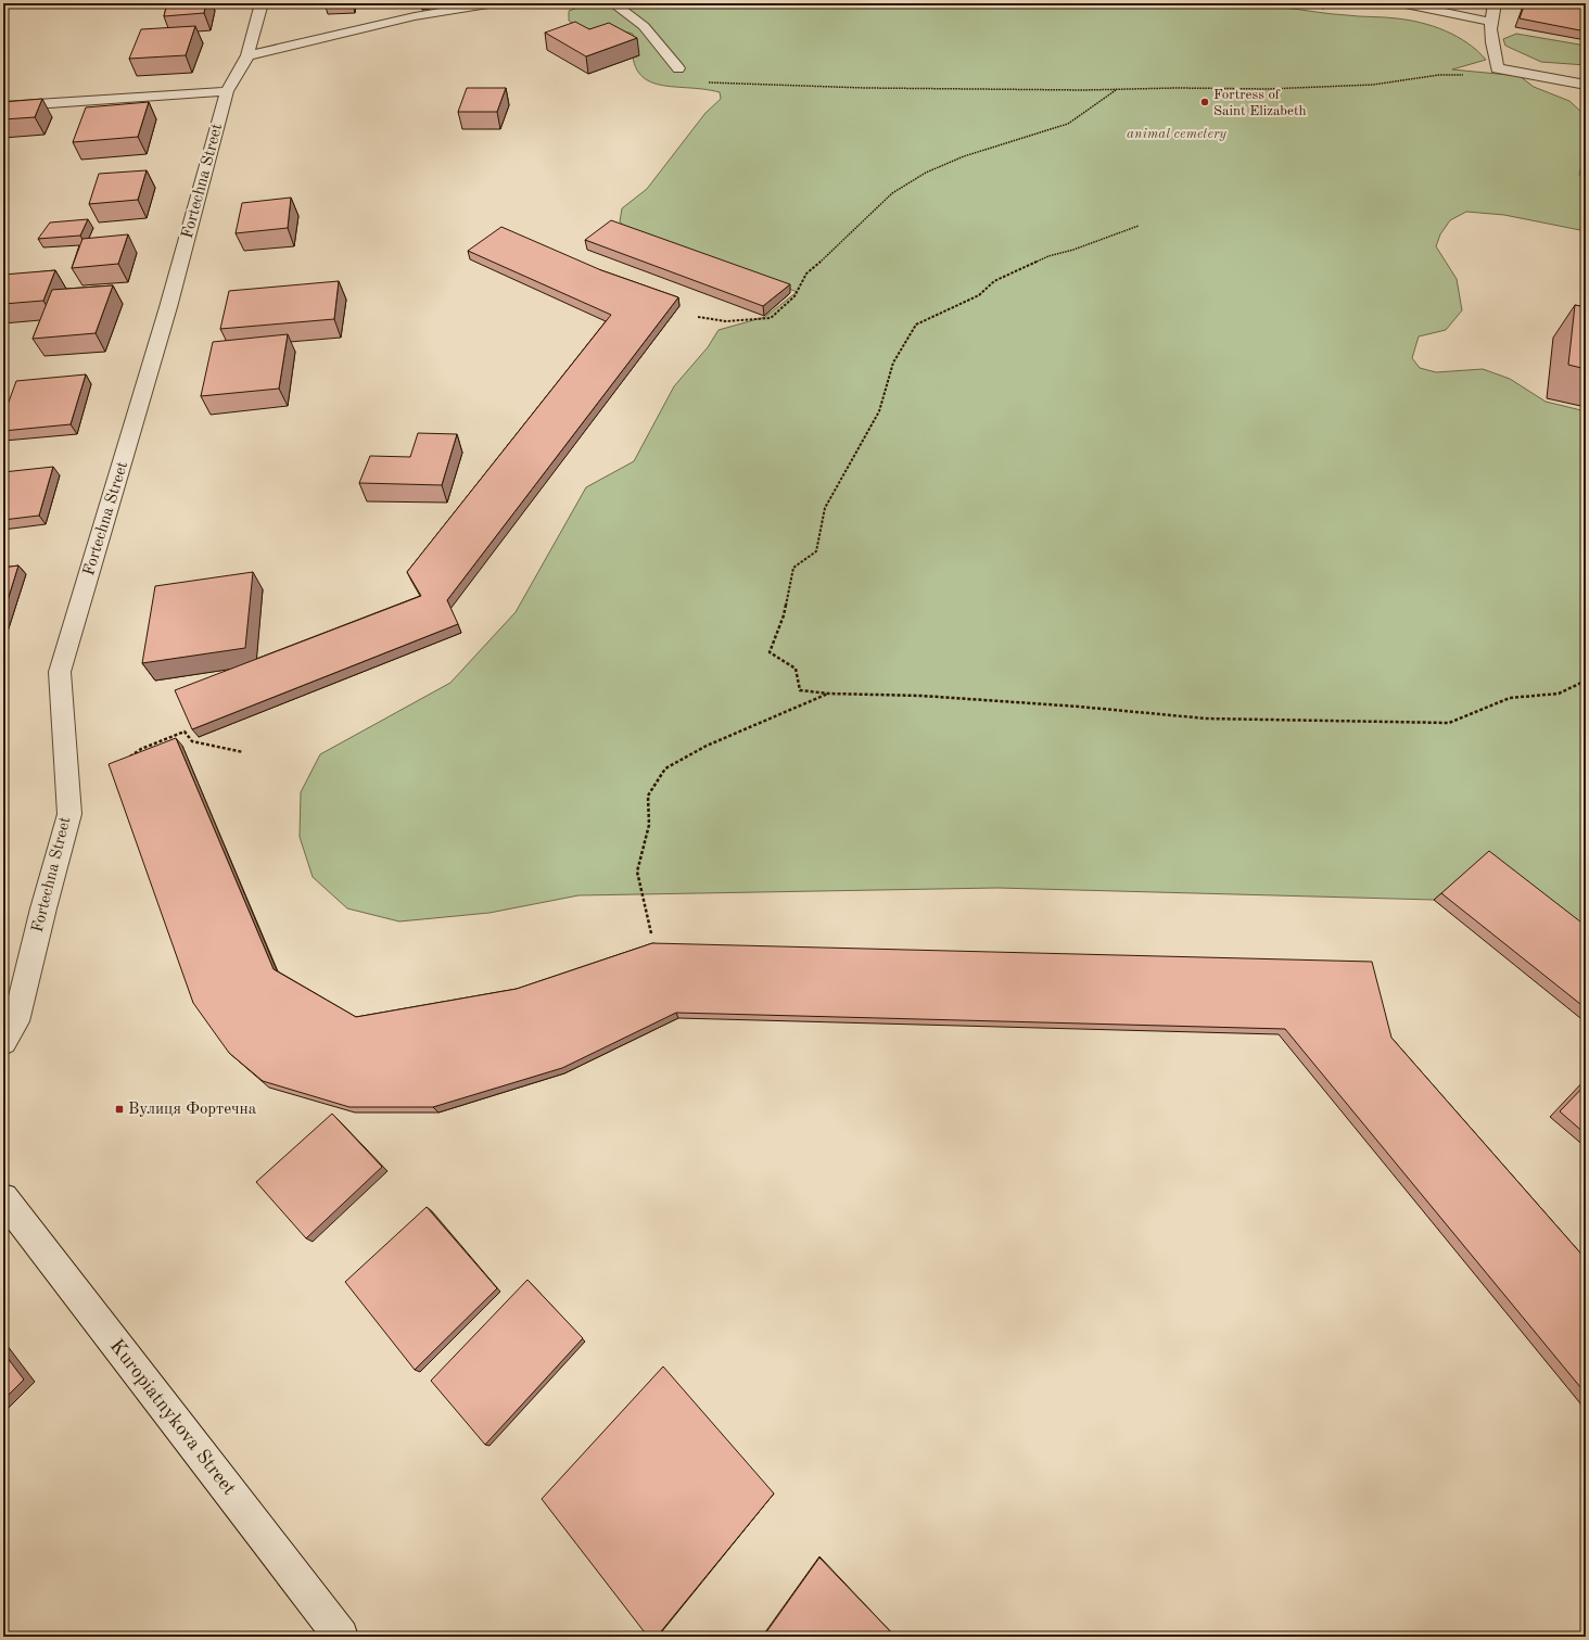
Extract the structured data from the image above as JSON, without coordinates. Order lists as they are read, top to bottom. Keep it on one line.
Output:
{"streets":{"street":["Fortechna Street","Kuropiatnykova Street"]},"parks":["animal cemetery"],"places":{"other":["Fortress of Saint Elizabeth"],"transit":["Вулиця Фортечна"]}}
